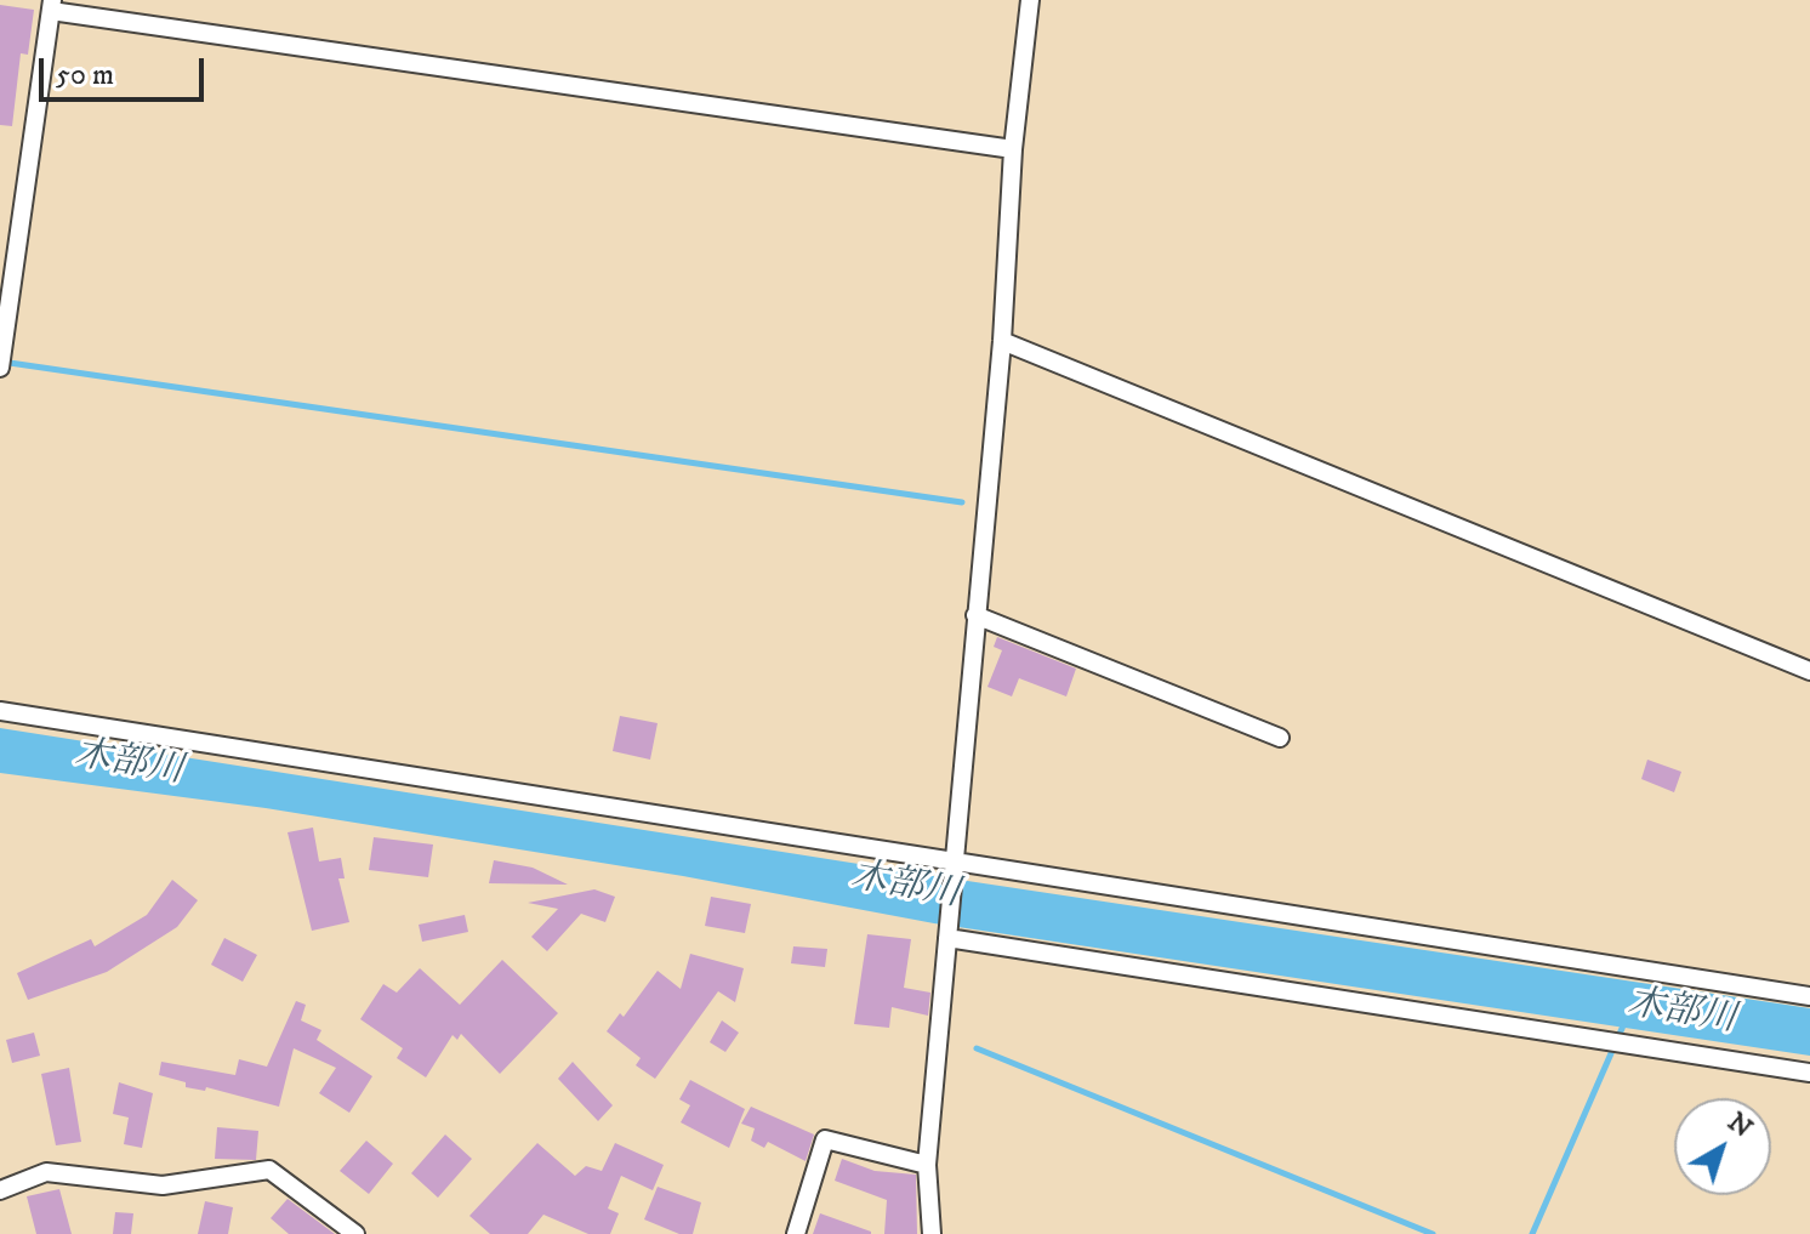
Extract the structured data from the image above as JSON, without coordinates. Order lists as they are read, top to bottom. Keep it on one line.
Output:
{"water":["木部川"],"scale_bar":"50 m","north":"top right"}
